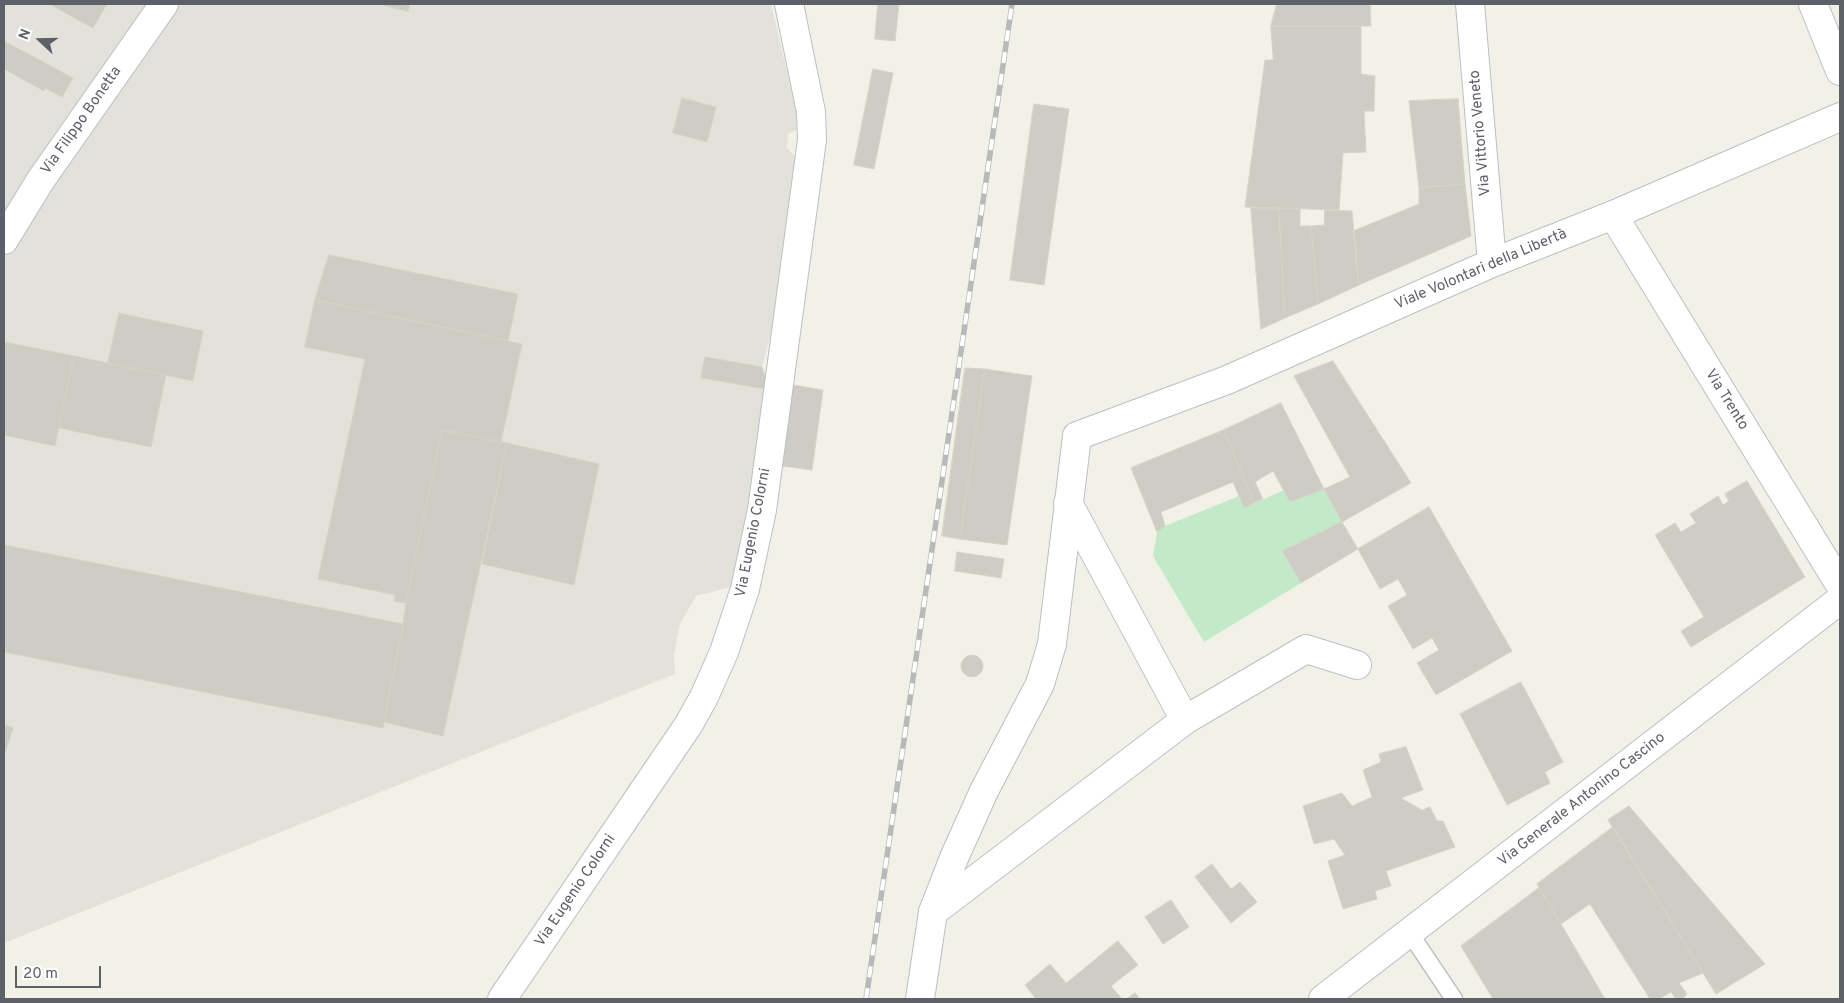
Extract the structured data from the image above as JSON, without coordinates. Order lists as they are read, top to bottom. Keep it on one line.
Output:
{"streets":{"street":["Via Filippo Bonetta","Via Vittorio Veneto","Viale Volontari della Libertà","Via Trento","Via Eugenio Colorni","Via Generale Antonino Cascino"]},"crossings":[["Via Vittorio Veneto","Viale Volontari della Libertà"],["Viale Volontari della Libertà","Via Trento"]],"scale_bar":"20 m","north":"left"}
